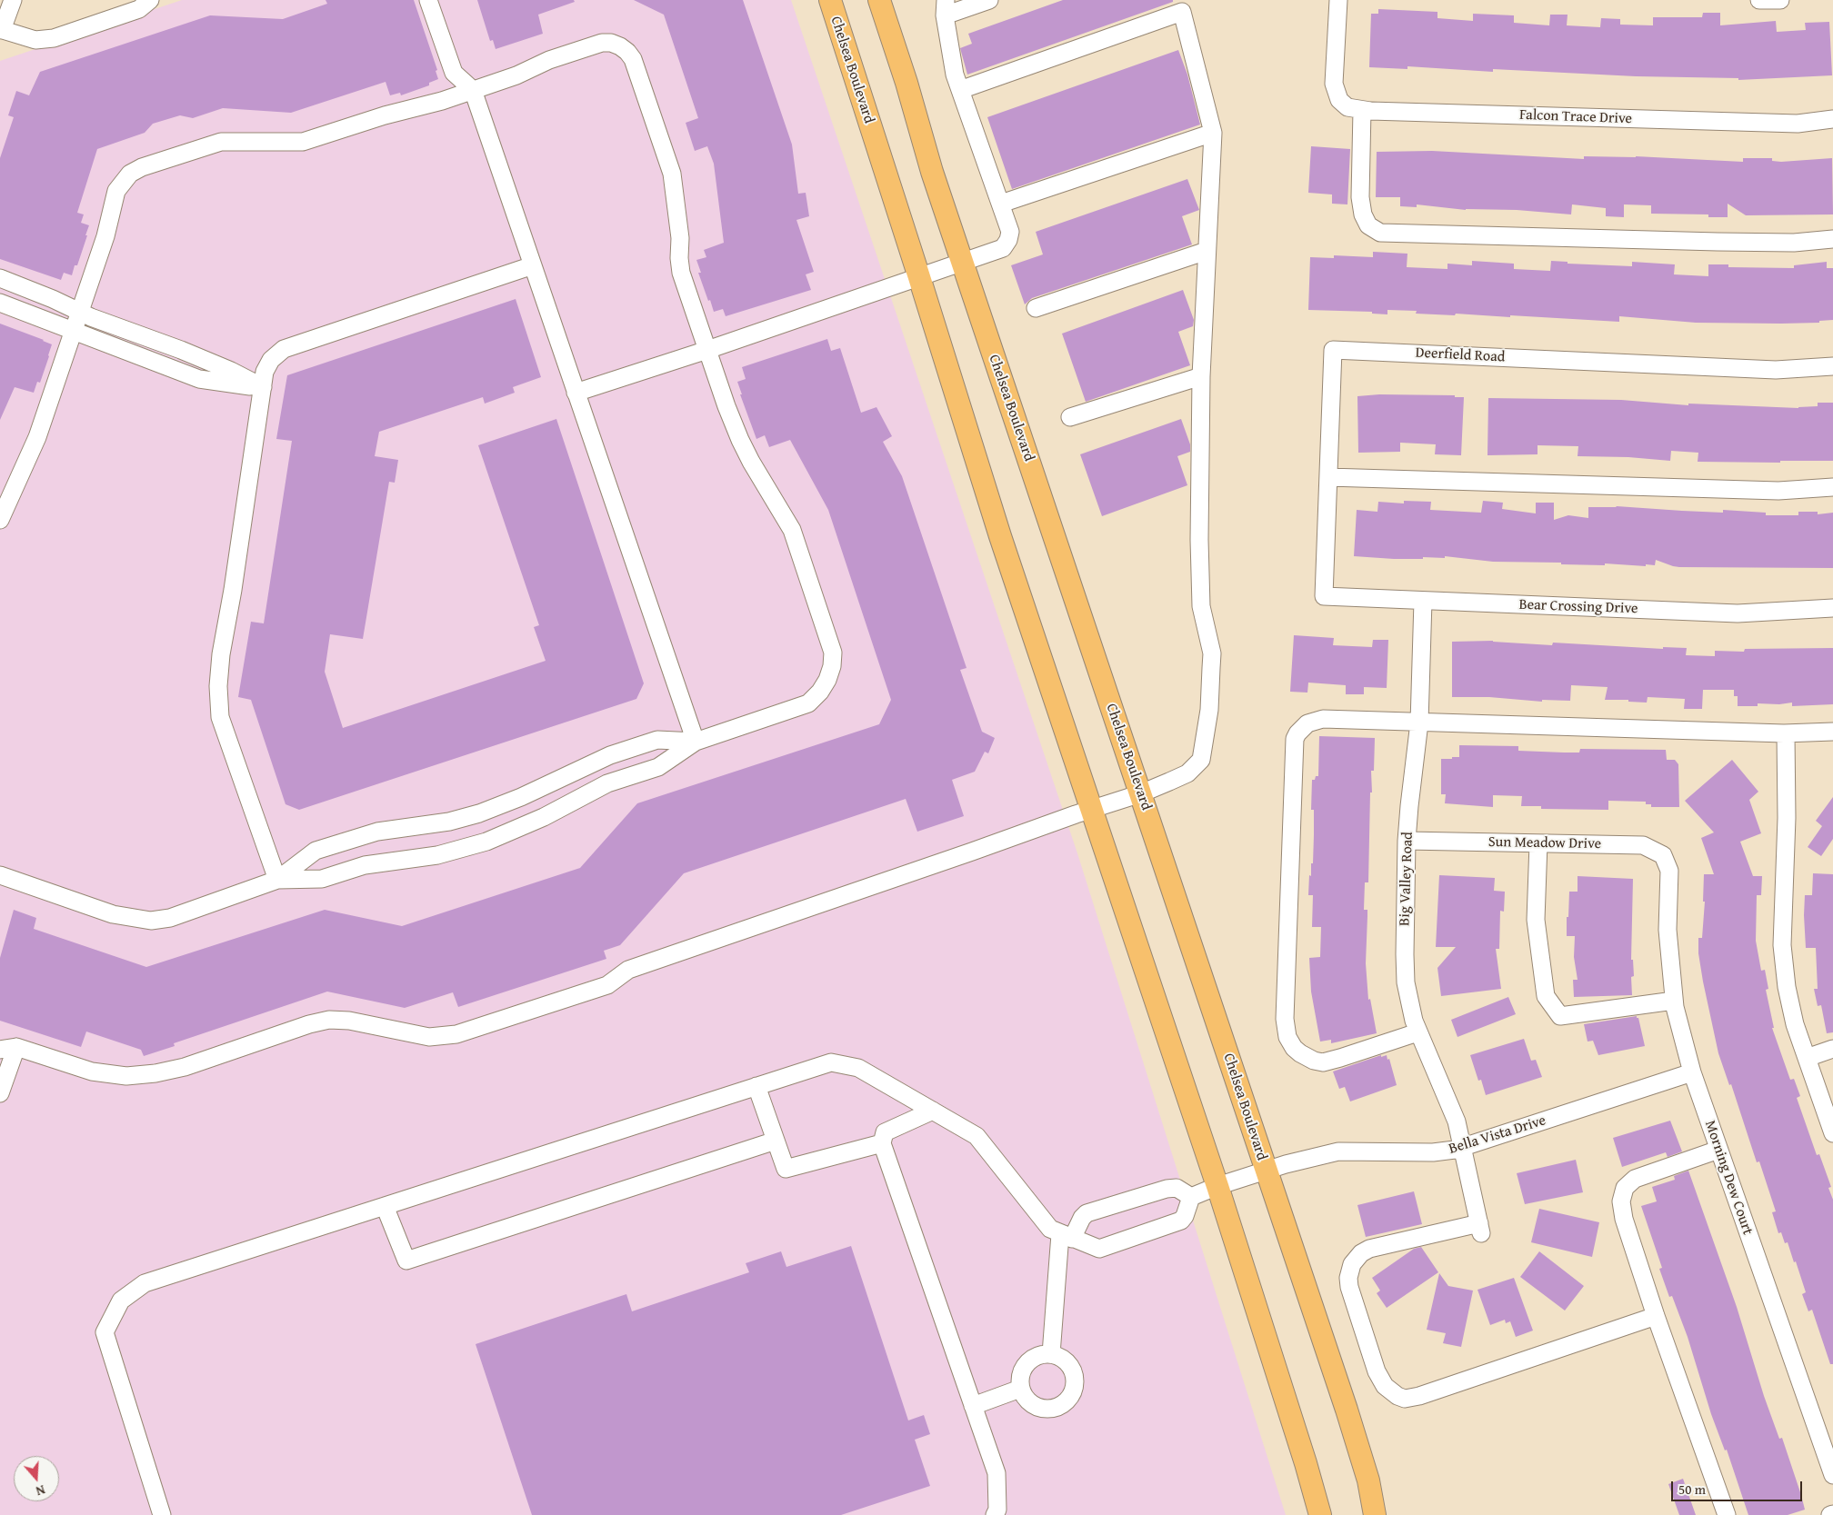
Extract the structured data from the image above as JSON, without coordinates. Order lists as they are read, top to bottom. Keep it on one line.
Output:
{"streets":{"main road":["Chelsea Boulevard"],"street":["Falcon Trace Drive","Deerfield Road","Bear Crossing Drive","Sun Meadow Drive","Big Valley Road","Bella Vista Drive","Morning Dew Court"]},"crossings":[["Chelsea Boulevard","Bella Vista Drive"],["Deerfield Road","Bear Crossing Drive"],["Bear Crossing Drive","Big Valley Road"],["Sun Meadow Drive","Big Valley Road"],["Sun Meadow Drive","Morning Dew Court"],["Big Valley Road","Bella Vista Drive"],["Bella Vista Drive","Morning Dew Court"]],"scale_bar":"50 m","north":"bottom"}
